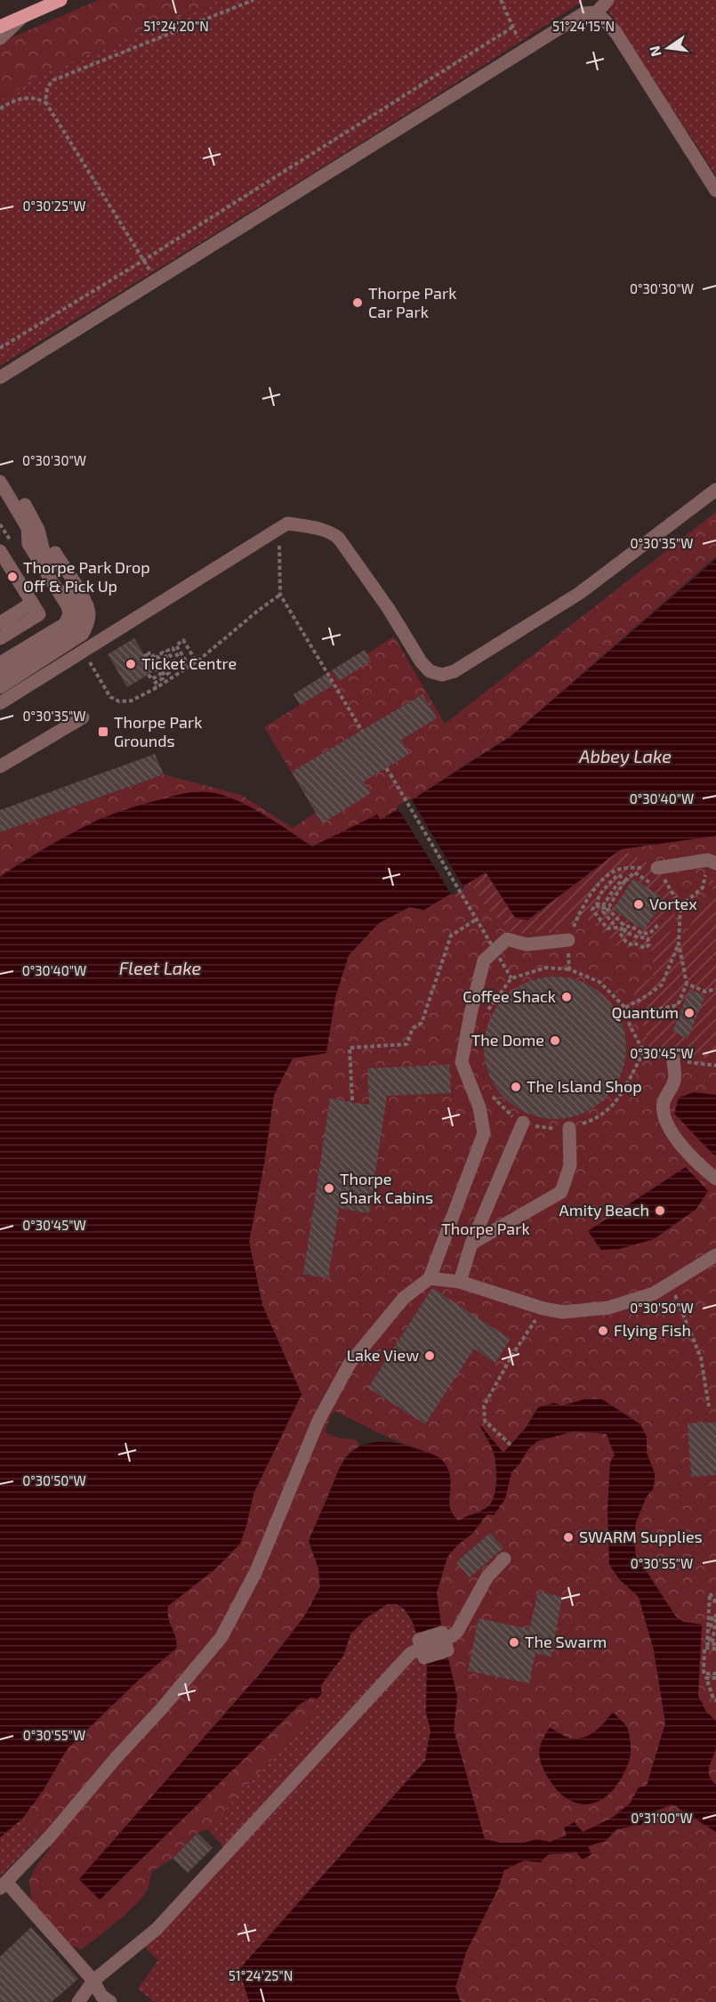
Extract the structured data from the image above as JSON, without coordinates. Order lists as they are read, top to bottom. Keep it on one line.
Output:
{"water":["Abbey Lake","Fleet Lake"],"parks":["Thorpe Park"],"places":{"other":["Thorpe Park Car Park","Thorpe Park Drop Off & Pick Up","Ticket Centre","Vortex","Coffee Shack","Quantum","The Dome","The Island Shop","Thorpe Shark Cabins","Amity Beach","Flying Fish","Lake View","SWARM Supplies","The Swarm"],"transit":["Thorpe Park Grounds"]},"north":"left","coordinates":["51°24'20\"N","51°24'15\"N","0°30'25\"W","0°30'30\"W","0°30'35\"W","0°30'40\"W","0°30'45\"W","0°30'50\"W","0°30'55\"W","0°31'00\"W","51°24'25\"N"]}
